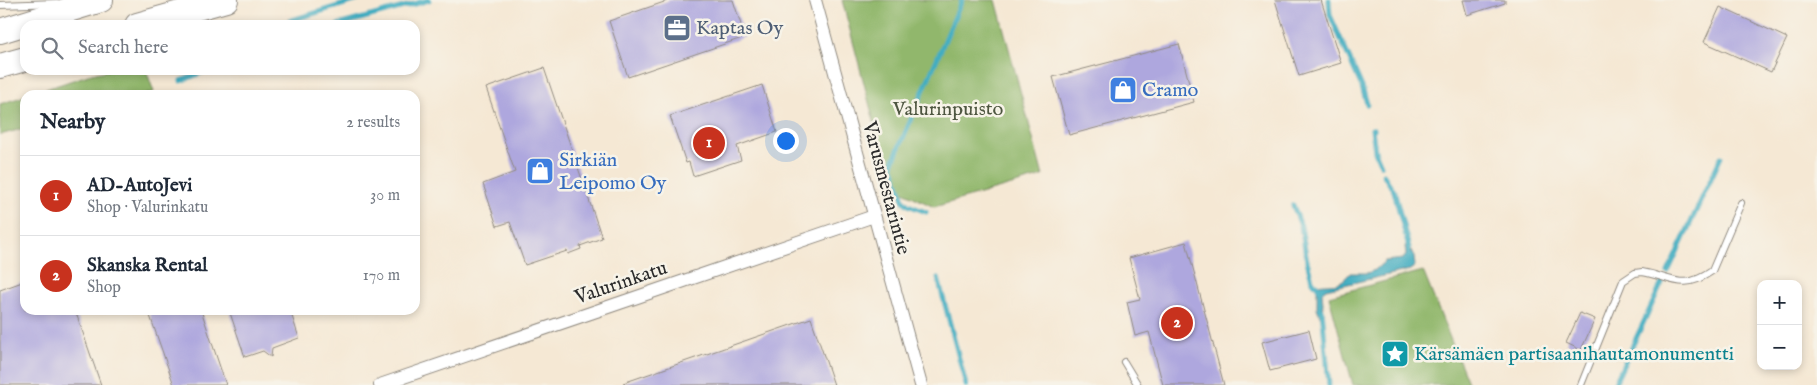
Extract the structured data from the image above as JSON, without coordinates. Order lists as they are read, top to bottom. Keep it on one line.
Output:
{"streets":{"street":["Varusmestarintie","Valurinkatu"]},"crossings":[["Varusmestarintie","Valurinkatu"]],"parks":["Valurinpuisto"],"places":{"office":["Kaptas Oy"],"shop":["Cramo","Sirkiän Leipomo Oy"],"place":["Kärsämäen partisaanihautamonumentti"]},"page":{"search":"Search here","heading":["Nearby","2 results"],"pins":["1","2"],"list":[{"mark":"1","name":"AD-AutoJevi","note":"Shop · Valurinkatu","value":"30 m"},{"mark":"2","name":"Skanska Rental","note":"Shop","value":"170 m"}],"map_buttons":["+","−"]}}
